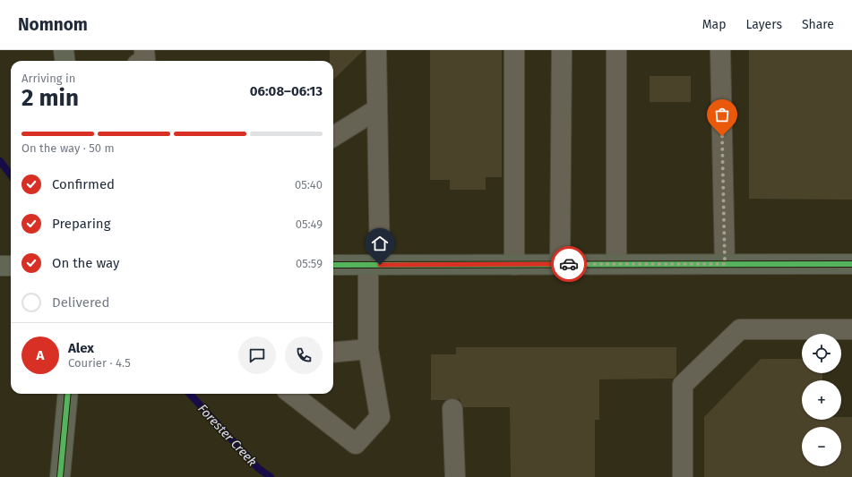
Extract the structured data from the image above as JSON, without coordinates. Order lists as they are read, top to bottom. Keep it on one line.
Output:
{"water":["Forester Creek"],"page":{"header":"Nomnom","nav":["Map","Layers","Share"],"heading":["2 min","Arriving in","06:08–06:13"],"panel":["Alex","Courier · 4.5"],"bar":"On the way · 50 m","list":[["Confirmed","05:40"],["Preparing","05:49"],["On the way","05:59"],"Delivered"],"map_buttons":["+","−"],"round":"A"}}
